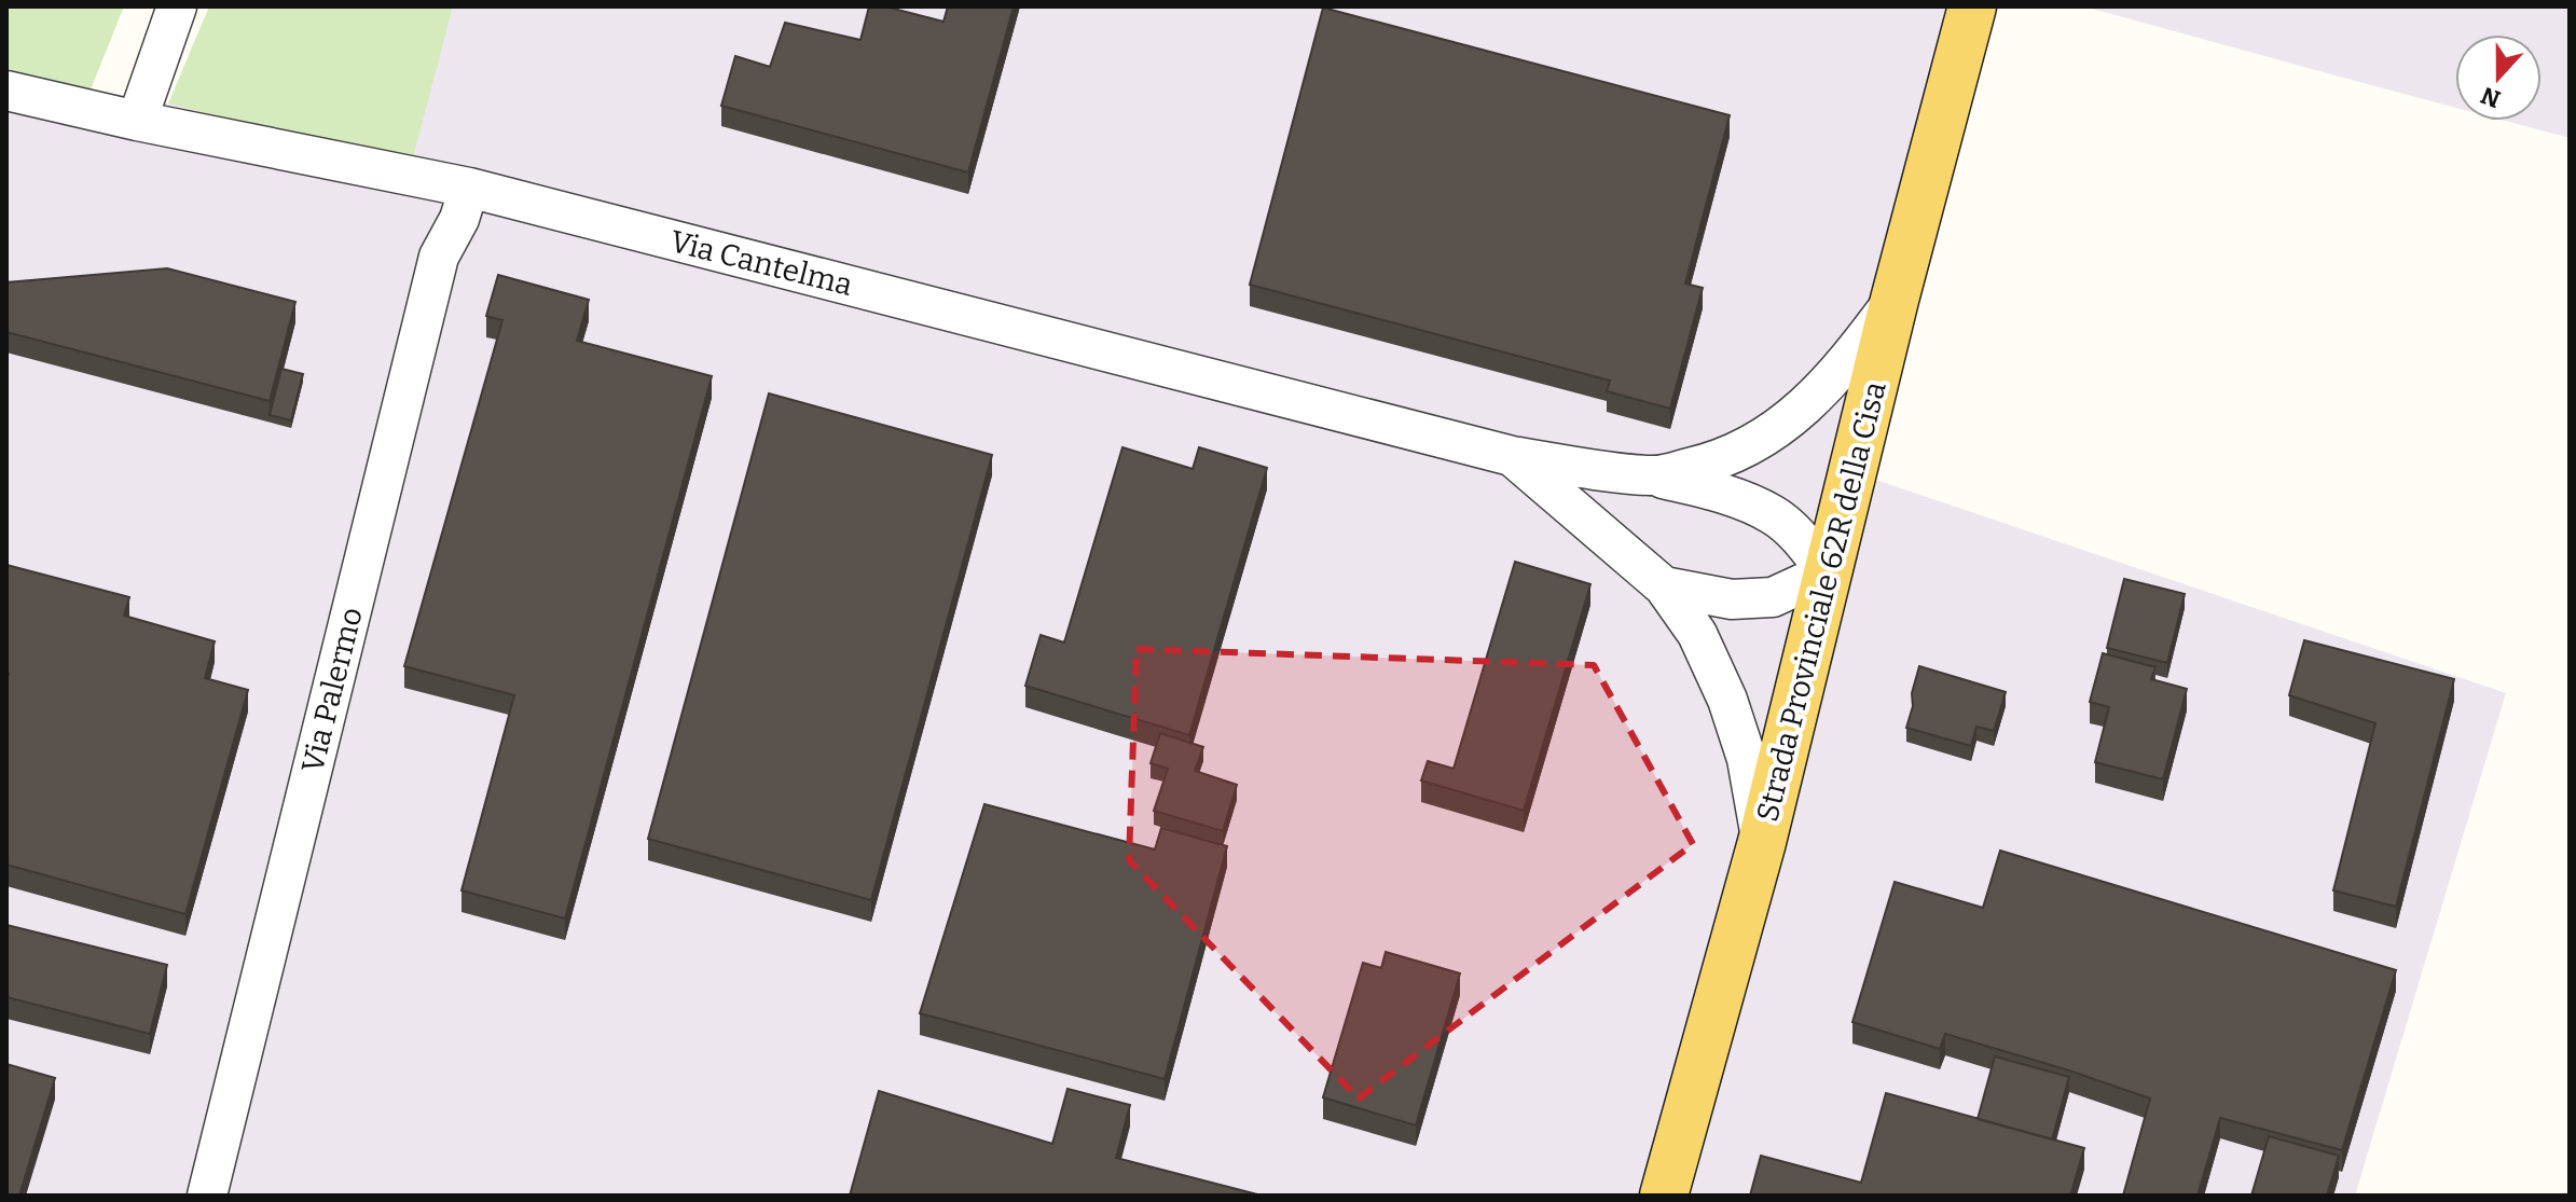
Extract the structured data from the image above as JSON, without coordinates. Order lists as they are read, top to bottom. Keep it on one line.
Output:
{"streets":{"main road":["Strada Provinciale 62R della Cisa"],"street":["Via Cantelma","Via Palermo"]},"crossings":[["Via Cantelma","Strada Provinciale 62R della Cisa"],["Via Cantelma","Via Palermo"]],"north":"bottom"}
